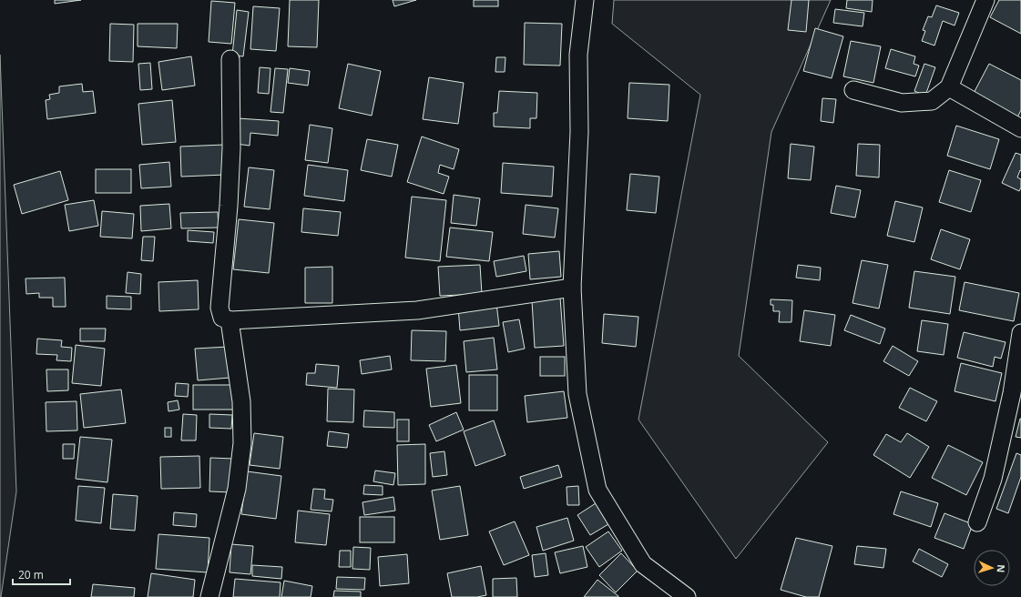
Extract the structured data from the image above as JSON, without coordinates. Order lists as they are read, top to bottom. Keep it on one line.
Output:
{"scale_bar":"20 m","north":"right"}
